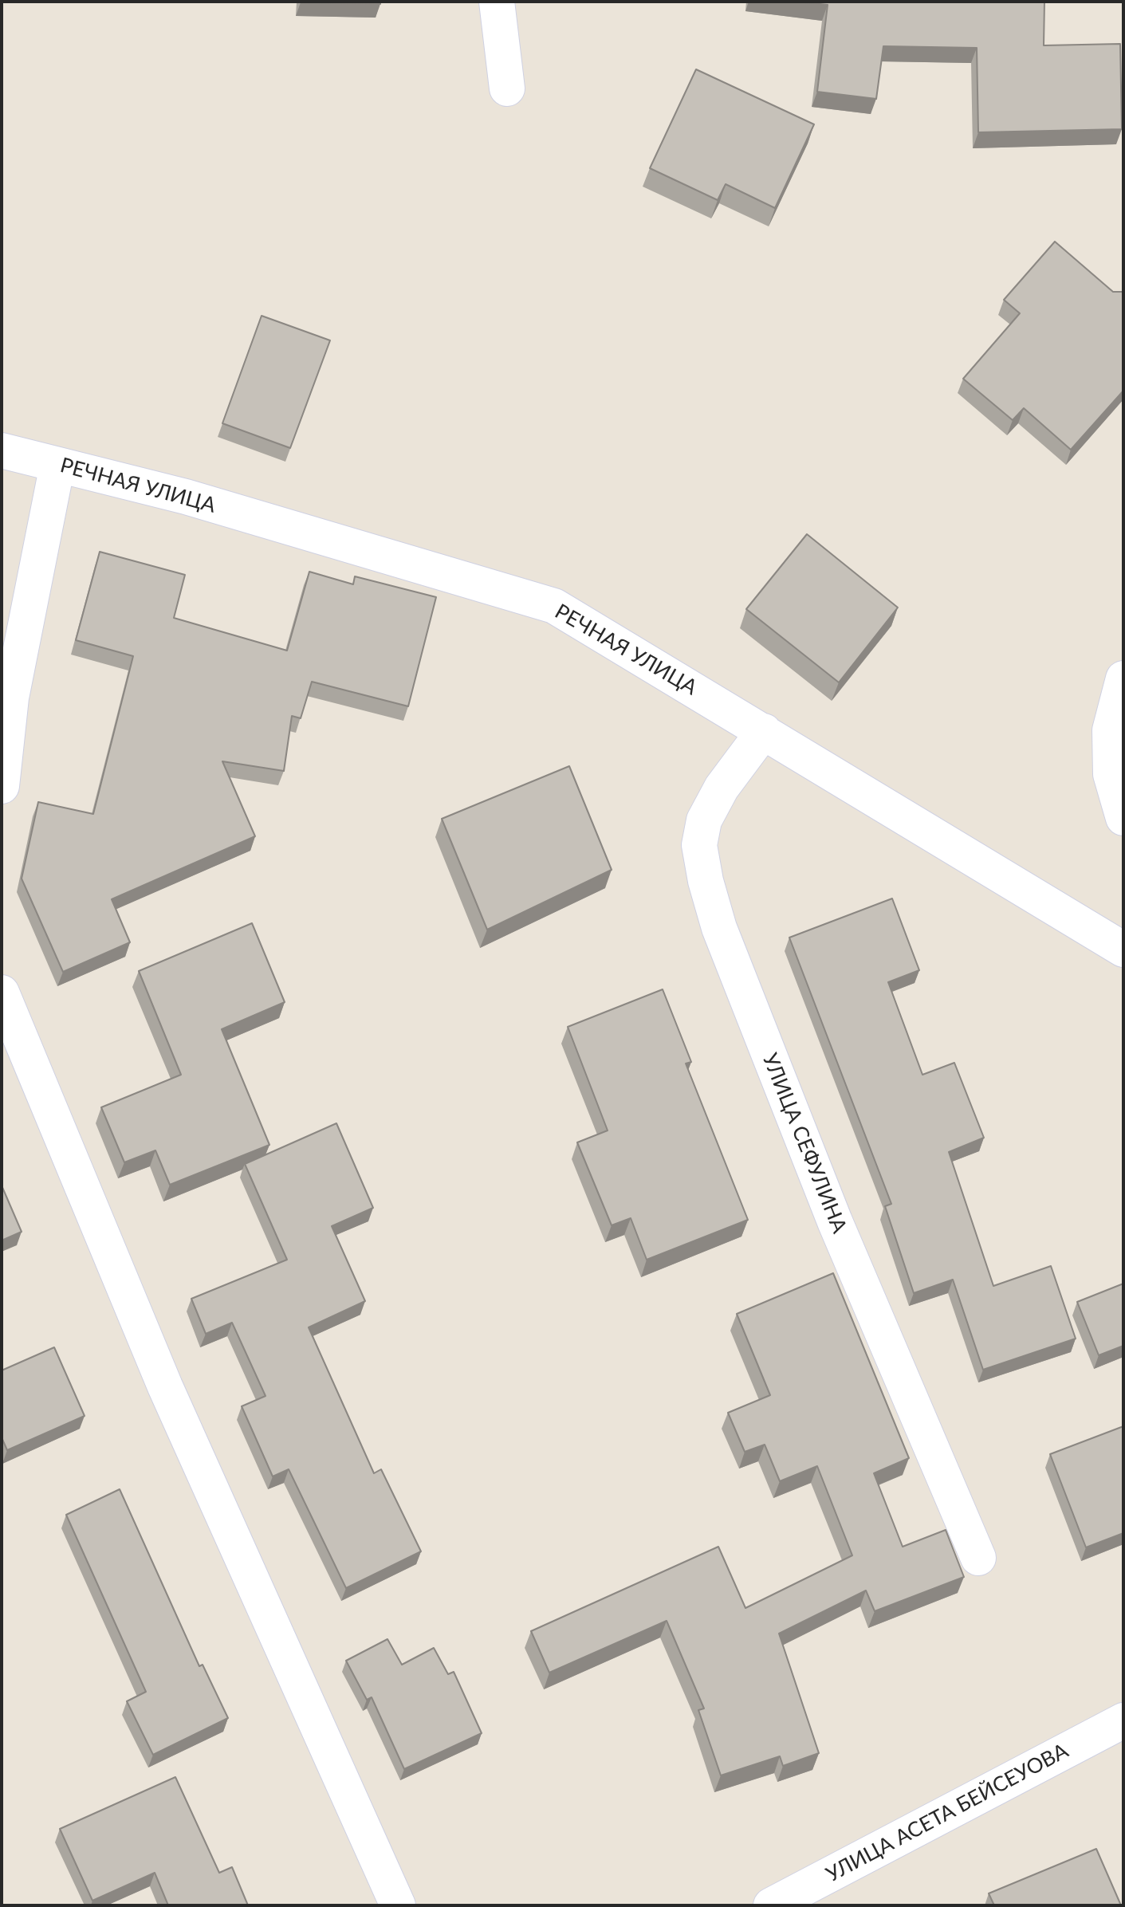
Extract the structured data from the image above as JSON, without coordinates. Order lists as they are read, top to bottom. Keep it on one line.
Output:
{"streets":{"street":["РЕЧНАЯ УЛИЦА","УЛИЦА СЕФУЛИНА","УЛИЦА АСЕТА БЕЙСЕУОВА"]},"crossings":[["РЕЧНАЯ УЛИЦА","УЛИЦА СЕФУЛИНА"]]}
